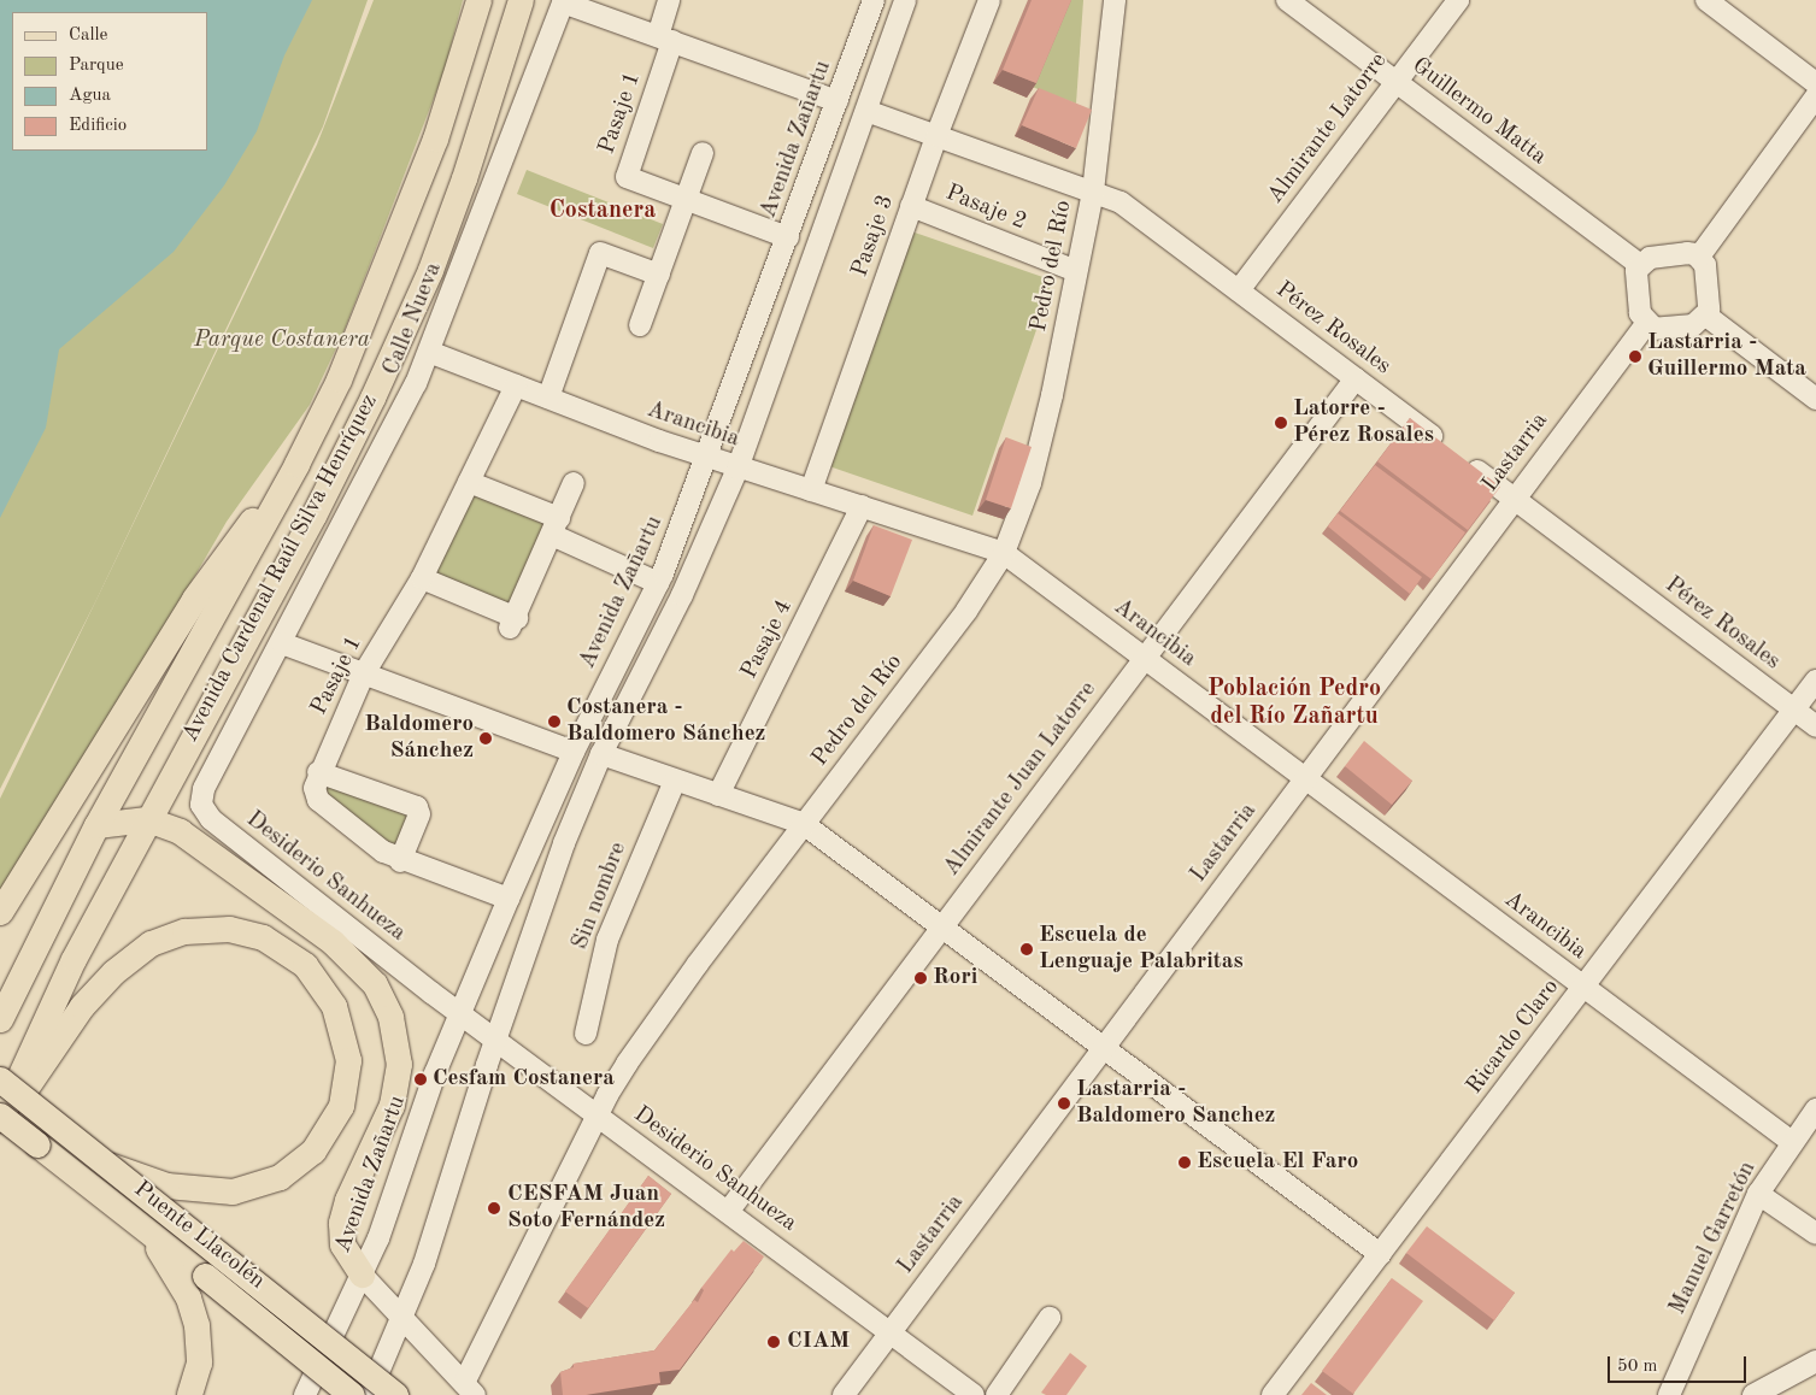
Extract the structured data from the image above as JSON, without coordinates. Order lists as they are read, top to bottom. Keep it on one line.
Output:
{"streets":{"main road":["Avenida Cardenal Raúl Silva Henríquez","Puente Llacolén"],"street":["Guillermo Matta","Pasaje 1","Almirante Latorre","Avenida Zañartu","Pasaje 2","Pasaje 3","Pedro del Río","Calle Nueva","Pérez Rosales","Arancibia","Lastarria","Pasaje 4","Almirante Juan Latorre","Desiderio Sanhueza","Sin nombre","Ricardo Claro","Manuel Garretón"]},"crossings":[["Guillermo Matta","Almirante Latorre"],["Guillermo Matta","Lastarria"],["Pasaje 1","Avenida Zañartu"],["Pasaje 1","Arancibia"],["Almirante Latorre","Pérez Rosales"],["Avenida Zañartu","Arancibia"],["Avenida Zañartu","Desiderio Sanhueza"],["Pasaje 2","Pasaje 3"],["Pasaje 2","Pedro del Río"],["Pasaje 3","Pérez Rosales"],["Pasaje 3","Arancibia"],["Pedro del Río","Pérez Rosales"],["Pedro del Río","Arancibia"],["Pedro del Río","Desiderio Sanhueza"],["Calle Nueva","Arancibia"],["Calle Nueva","Desiderio Sanhueza"],["Pérez Rosales","Lastarria"],["Pérez Rosales","Almirante Juan Latorre"],["Pérez Rosales","Ricardo Claro"],["Arancibia","Lastarria"],["Arancibia","Pasaje 4"],["Arancibia","Almirante Juan Latorre"],["Arancibia","Ricardo Claro"],["Arancibia","Manuel Garretón"],["Lastarria","Desiderio Sanhueza"],["Avenida Cardenal Raúl Silva Henríquez","Puente Llacolén"],["Almirante Juan Latorre","Desiderio Sanhueza"]],"districts":["Costanera","Población Pedro del Río Zañartu"],"parks":["Parque Costanera"],"places":["Lastarria - Guillermo Mata","Latorre - Pérez Rosales","Costanera - Baldomero Sánchez","Baldomero Sánchez","Escuela de Lenguaje Palabritas","Rori","Cesfam Costanera","Lastarria - Baldomero Sanchez","Escuela El Faro","CESFAM Juan Soto Fernández","CIAM"],"legend":["Calle","Parque","Agua","Edificio"],"scale_bar":"50 m"}
